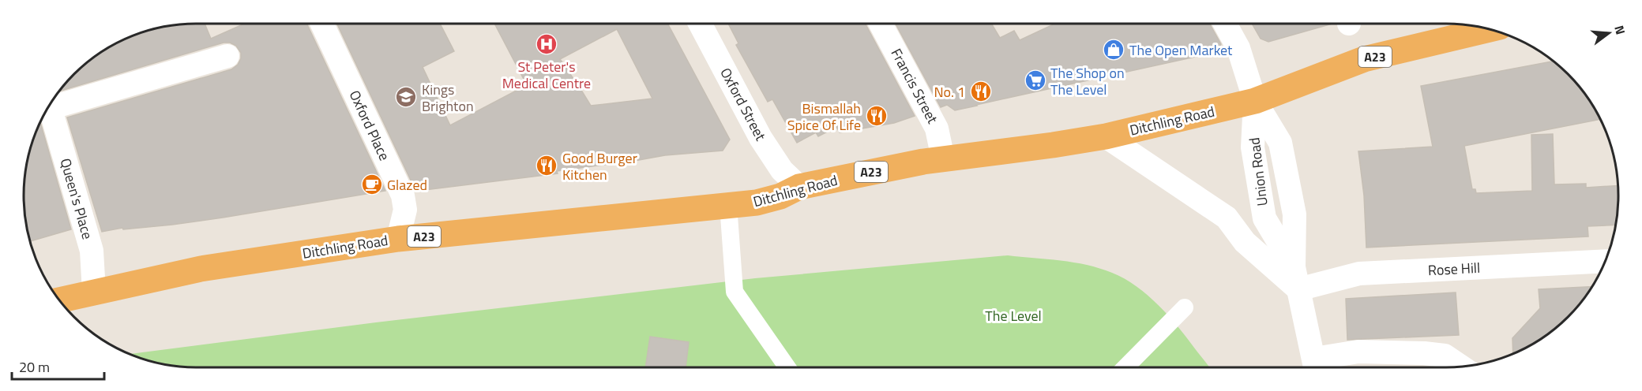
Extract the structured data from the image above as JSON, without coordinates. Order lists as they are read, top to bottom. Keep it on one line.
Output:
{"streets":{"highway":["A23","Ditchling Road"],"street":["Francis Street","Oxford Street","Oxford Place","Union Road","Queen's Place","Rose Hill"]},"crossings":[["Francis Street","Ditchling Road"],["Oxford Street","Ditchling Road"],["Ditchling Road","Oxford Place"],["Ditchling Road","Union Road"],["Ditchling Road","Queen's Place"],["Union Road","Rose Hill"]],"parks":["The Level"],"places":{"hospital":["St Peter's Medical Centre"],"shop":["The Open Market"],"supermarket":["The Shop on The Level"],"restaurant":["No. 1","Bismallah Spice Of Life","Good Burger Kitchen"],"school or university":["Kings Brighton"],"cafe":["Glazed"]},"scale_bar":"20 m","north":"right"}
